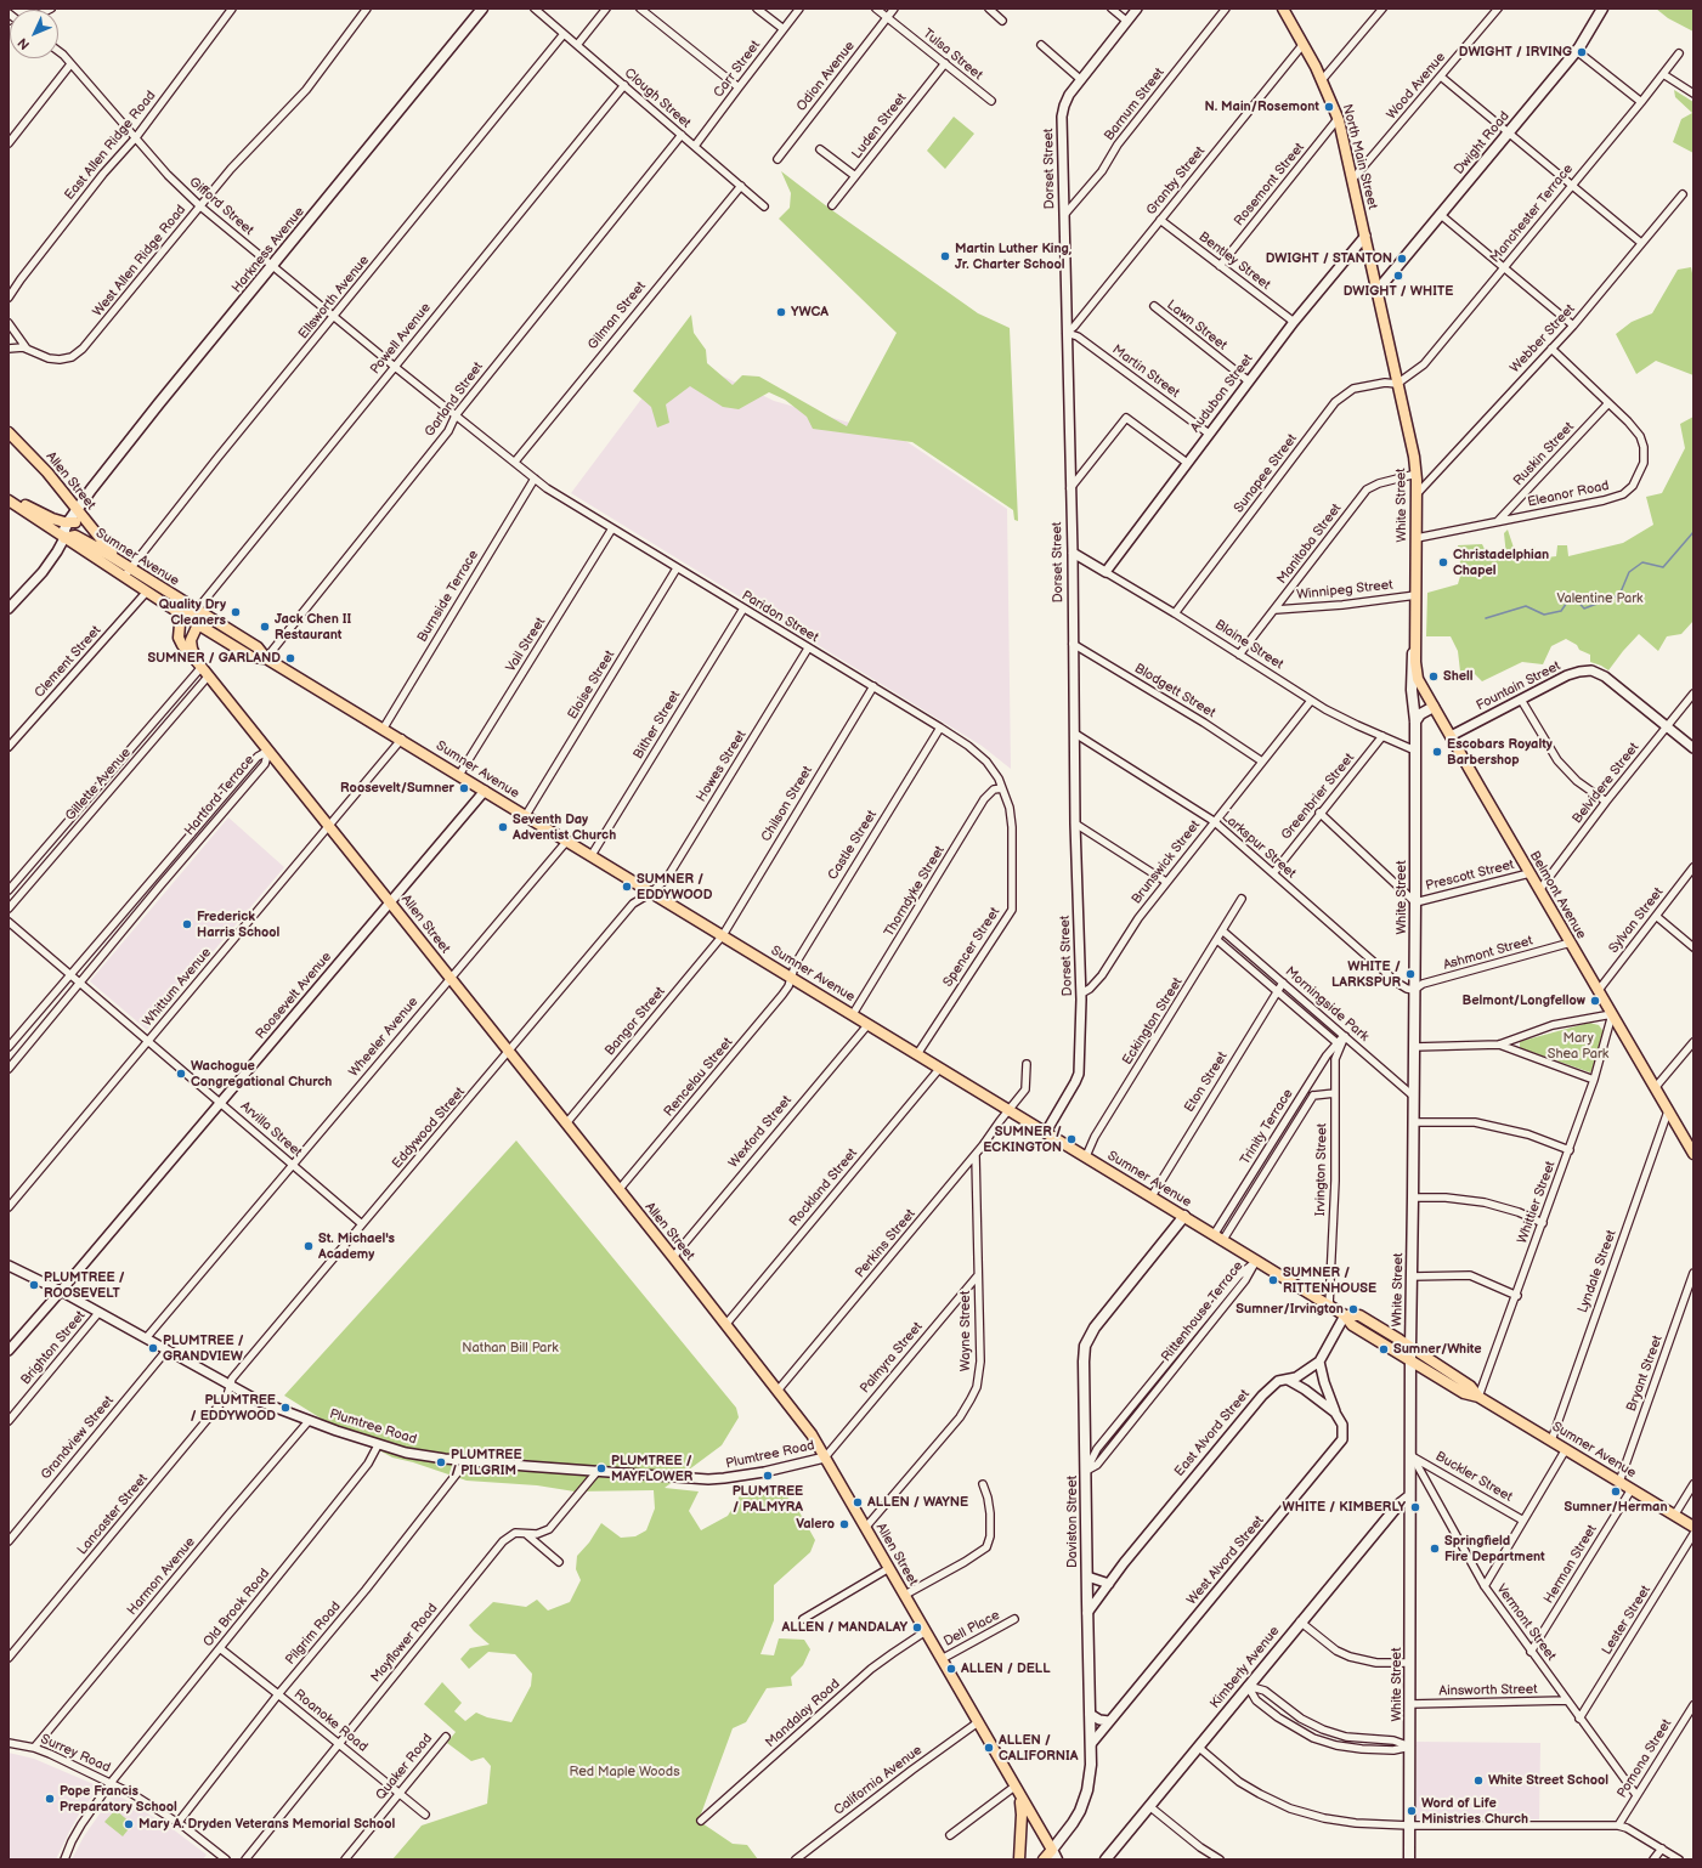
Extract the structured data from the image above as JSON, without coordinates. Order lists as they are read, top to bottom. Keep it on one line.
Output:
{"streets":{"main road":["Dwight Road","North Main Street","Harkness Avenue","Allen Street","White Street","Sumner Avenue","Belmont Avenue","Daviston Street","Kimberly Avenue"],"street":["Tulsa Street","Carr Street","Odion Avenue","Wood Avenue","Clough Street","Barnum Street","Luden Street","East Allen Ridge Road","Dorset Street","Granby Street","Rosemont Street","Gifford Street","Manchester Terrace","West Allen Ridge Road","Bentley Street","Ellsworth Avenue","Gilman Street","Lawn Street","Powell Avenue","Webber Street","Martin Street","Audubon Street","Garland Street","Ruskin Street","Sunapee Street","Eleanor Road","Manitoba Street","Winnipeg Street","Burnside Terrace","Paridon Street","Vail Street","Blaine Street","Clement Street","Eloise Street","Fountain Street","Blodgett Street","Bither Street","Howes Street","Belvidere Street","Gillette Avenue","Hartford Terrace","Greenbrier Street","Chilson Street","Castle Street","Larkspur Street","Brunswick Street","Prescott Street","Thorndyke Street","Sylvan Street","Spencer Street","Ashmont Street","Whittum Avenue","Roosevelt Avenue","Morningside Park","Bangor Street","Eckington Street","Wheeler Avenue","Rencelau Street","Eton Street","Trinity Terrace","Eddywood Street","Arvilla Street","Wexford Street","Irvington Street","Rockland Street","Whittier Street","Perkins Street","Lyndale Street","Rittenhouse Terrace","Wayne Street","Brighton Street","Palmyra Street","Bryant Street","Plumtree Road","East Alvord Street","Grandview Street","Buckler Street","Lancaster Street","West Alvord Street","Herman Street","Harmon Avenue","Old Brook Road","Lester Street","Vermont Street","Dell Place","Pilgrim Road","Mayflower Road","Ainsworth Street","Mandalay Road","Roanoke Road","Surrey Road","Pomona Street","Quaker Road","California Avenue"]},"crossings":[["Tulsa Street","Odion Avenue"],["Tulsa Street","Luden Street"],["Carr Street","Clough Street"],["Wood Avenue","North Main Street"],["Clough Street","Ellsworth Avenue"],["Clough Street","Gilman Street"],["Clough Street","Powell Avenue"],["Clough Street","Garland Street"],["Barnum Street","Dorset Street"],["Dwight Road","White Street"],["East Allen Ridge Road","Gifford Street"],["North Main Street","Granby Street"],["North Main Street","Rosemont Street"],["North Main Street","Audubon Street"],["North Main Street","White Street"],["Dorset Street","Granby Street"],["Dorset Street","Martin Street"],["Dorset Street","Sumner Avenue"],["Dorset Street","Blaine Street"],["Dorset Street","Blodgett Street"],["Dorset Street","Larkspur Street"],["Dorset Street","Brunswick Street"],["Granby Street","Bentley Street"],["Granby Street","Martin Street"],["Rosemont Street","Bentley Street"],["Gifford Street","Harkness Avenue"],["Gifford Street","West Allen Ridge Road"],["Gifford Street","Ellsworth Avenue"],["Gifford Street","Gilman Street"],["Gifford Street","Powell Avenue"],["Gifford Street","Garland Street"],["Gifford Street","Burnside Terrace"],["Gifford Street","Paridon Street"],["Manchester Terrace","Sunapee Street"],["Manchester Terrace","White Street"],["Harkness Avenue","Allen Street"],["Harkness Avenue","Sumner Avenue"],["Bentley Street","Audubon Street"],["Ellsworth Avenue","Allen Street"],["Ellsworth Avenue","Sumner Avenue"],["Lawn Street","Audubon Street"],["Powell Avenue","Allen Street"],["Powell Avenue","Sumner Avenue"],["Webber Street","Eleanor Road"],["Webber Street","White Street"],["Martin Street","Audubon Street"],["Audubon Street","White Street"],["Audubon Street","Blaine Street"],["Garland Street","Sumner Avenue"],["Ruskin Street","Eleanor Road"],["Sunapee Street","White Street"],["Sunapee Street","Blaine Street"],["Allen Street","Sumner Avenue"],["Allen Street","Gillette Avenue"],["Allen Street","Hartford Terrace"],["Allen Street","Whittum Avenue"],["Allen Street","Roosevelt Avenue"],["Allen Street","Bangor Street"],["Allen Street","Wheeler Avenue"],["Allen Street","Rencelau Street"],["Allen Street","Eddywood Street"],["Allen Street","Wexford Street"],["Allen Street","Rockland Street"],["Allen Street","Perkins Street"],["Allen Street","Wayne Street"],["Allen Street","Palmyra Street"],["Allen Street","Plumtree Road"],["Allen Street","Daviston Street"],["Allen Street","Dell Place"],["Allen Street","Mandalay Road"],["Allen Street","California Avenue"],["Eleanor Road","White Street"],["White Street","Manitoba Street"],["White Street","Sumner Avenue"],["White Street","Winnipeg Street"],["White Street","Blaine Street"],["White Street","Larkspur Street"],["White Street","Prescott Street"],["White Street","Belmont Avenue"],["White Street","Ashmont Street"],["White Street","Morningside Park"],["White Street","Buckler Street"],["White Street","Vermont Street"],["White Street","Kimberly Avenue"],["White Street","Ainsworth Street"],["Manitoba Street","Winnipeg Street"],["Manitoba Street","Blaine Street"],["Sumner Avenue","Burnside Terrace"],["Sumner Avenue","Vail Street"],["Sumner Avenue","Clement Street"],["Sumner Avenue","Eloise Street"],["Sumner Avenue","Bither Street"],["Sumner Avenue","Howes Street"],["Sumner Avenue","Chilson Street"],["Sumner Avenue","Castle Street"],["Sumner Avenue","Thorndyke Street"],["Sumner Avenue","Spencer Street"],["Sumner Avenue","Whittum Avenue"],["Sumner Avenue","Roosevelt Avenue"],["Sumner Avenue","Bangor Street"],["Sumner Avenue","Eckington Street"],["Sumner Avenue","Wheeler Avenue"],["Sumner Avenue","Rencelau Street"],["Sumner Avenue","Eton Street"],["Sumner Avenue","Trinity Terrace"],["Sumner Avenue","Eddywood Street"],["Sumner Avenue","Wexford Street"],["Sumner Avenue","Irvington Street"],["Sumner Avenue","Rockland Street"],["Sumner Avenue","Whittier Street"],["Sumner Avenue","Perkins Street"],["Sumner Avenue","Lyndale Street"],["Sumner Avenue","Rittenhouse Terrace"],["Sumner Avenue","Bryant Street"],["Sumner Avenue","East Alvord Street"],["Sumner Avenue","Daviston Street"],["Sumner Avenue","Herman Street"],["Burnside Terrace","Paridon Street"],["Paridon Street","Vail Street"],["Paridon Street","Eloise Street"],["Paridon Street","Bither Street"],["Paridon Street","Howes Street"],["Paridon Street","Chilson Street"],["Paridon Street","Castle Street"],["Paridon Street","Thorndyke Street"],["Paridon Street","Spencer Street"],["Blaine Street","Greenbrier Street"],["Blaine Street","Brunswick Street"],["Fountain Street","Belvidere Street"],["Fountain Street","Belmont Avenue"],["Blodgett Street","Brunswick Street"],["Howes Street","Eddywood Street"],["Belvidere Street","Belmont Avenue"],["Hartford Terrace","Arvilla Street"],["Greenbrier Street","Larkspur Street"],["Chilson Street","Bangor Street"],["Castle Street","Rencelau Street"],["Larkspur Street","Brunswick Street"],["Larkspur Street","Ashmont Street"],["Prescott Street","Belmont Avenue"],["Thorndyke Street","Spencer Street"],["Belmont Avenue","Sylvan Street"],["Belmont Avenue","Ashmont Street"],["Belmont Avenue","Whittier Street"],["Belmont Avenue","Lyndale Street"],["Whittum Avenue","Arvilla Street"],["Roosevelt Avenue","Arvilla Street"],["Roosevelt Avenue","Plumtree Road"],["Morningside Park","Eckington Street"],["Morningside Park","Eton Street"],["Morningside Park","Trinity Terrace"],["Morningside Park","Irvington Street"],["Wheeler Avenue","Arvilla Street"],["Wheeler Avenue","Plumtree Road"],["Trinity Terrace","Irvington Street"],["Eddywood Street","Arvilla Street"],["Eddywood Street","Plumtree Road"],["Eddywood Street","Lancaster Street"],["Perkins Street","Wayne Street"],["Rittenhouse Terrace","Daviston Street"],["Wayne Street","Palmyra Street"],["Brighton Street","Plumtree Road"],["Palmyra Street","Plumtree Road"],["Plumtree Road","Grandview Street"],["Plumtree Road","Lancaster Street"],["Plumtree Road","Harmon Avenue"],["Plumtree Road","Old Brook Road"],["Plumtree Road","Pilgrim Road"],["Plumtree Road","Mayflower Road"],["East Alvord Street","Daviston Street"],["East Alvord Street","West Alvord Street"],["Buckler Street","Vermont Street"],["Daviston Street","West Alvord Street"],["Herman Street","Vermont Street"],["Harmon Avenue","Surrey Road"],["Old Brook Road","Roanoke Road"],["Old Brook Road","Surrey Road"],["Lester Street","Vermont Street"],["Vermont Street","Ainsworth Street"],["Vermont Street","Pomona Street"],["Pilgrim Road","Roanoke Road"],["Pilgrim Road","Surrey Road"],["Mayflower Road","Roanoke Road"],["Roanoke Road","Quaker Road"]],"parks":["Valentine Park","Mary Shea Park","Nathan Bill Park","Red Maple Woods"],"places":["DWIGHT / IRVING","N. Main/Rosemont","Martin Luther King, Jr. Charter School","DWIGHT / STANTON","DWIGHT / WHITE","YWCA","Christadelphian Chapel","Quality Dry Cleaners","Jack Chen II Restaurant","SUMNER / GARLAND","Shell","Escobars Royalty Barbershop","Roosevelt/Sumner","Seventh Day Adventist Church","SUMNER / EDDYWOOD","Frederick Harris School","WHITE / LARKSPUR","Belmont/Longfellow","Wachogue Congregational Church","SUMNER / ECKINGTON","St. Michael's Academy","SUMNER / RITTENHOUSE","PLUMTREE / ROOSEVELT","Sumner/Irvington","PLUMTREE / GRANDVIEW","Sumner/White","PLUMTREE / EDDYWOOD","PLUMTREE / PILGRIM","PLUMTREE / MAYFLOWER","PLUMTREE / PALMYRA","Sumner/Herman","ALLEN / WAYNE","WHITE / KIMBERLY","Valero","Springfield Fire Department","ALLEN / MANDALAY","ALLEN / DELL","ALLEN / CALIFORNIA","White Street School","Pope Francis Preparatory School","Word of Life Ministries Church","Mary A. Dryden Veterans Memorial School"],"north":"bottom left"}
